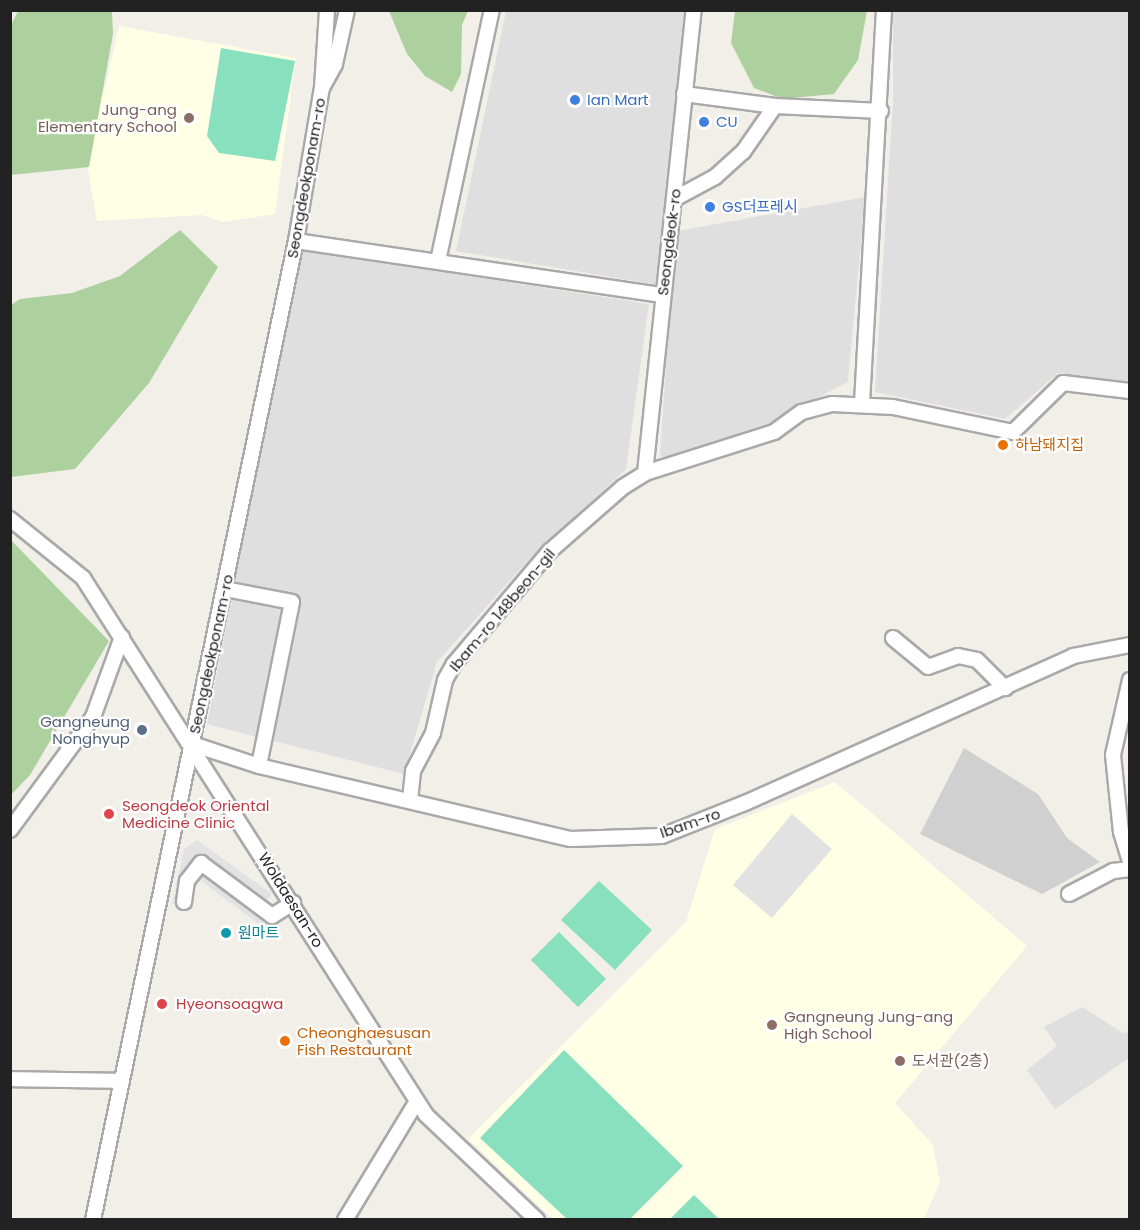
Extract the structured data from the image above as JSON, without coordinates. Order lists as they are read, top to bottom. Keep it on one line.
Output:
{"streets":{"street":["Seongdeokponam-ro","Seongdeok-ro","Ibam-ro 148beon-gil","Ibam-ro","Woldaesan-ro"]},"crossings":[["Seongdeokponam-ro","Ibam-ro"],["Seongdeokponam-ro","Woldaesan-ro"],["Seongdeok-ro","Ibam-ro 148beon-gil"],["Ibam-ro 148beon-gil","Ibam-ro"],["Ibam-ro","Woldaesan-ro"]],"places":["Ian Mart","Jung-ang Elementary School","CU","GS더프레시","하남돼지집","Gangneung Nonghyup","Seongdeok Oriental Medicine Clinic","원마트","Hyeonsoagwa","Gangneung Jung-ang High School","Cheonghaesusan Fish Restaurant","도서관(2층)"]}
